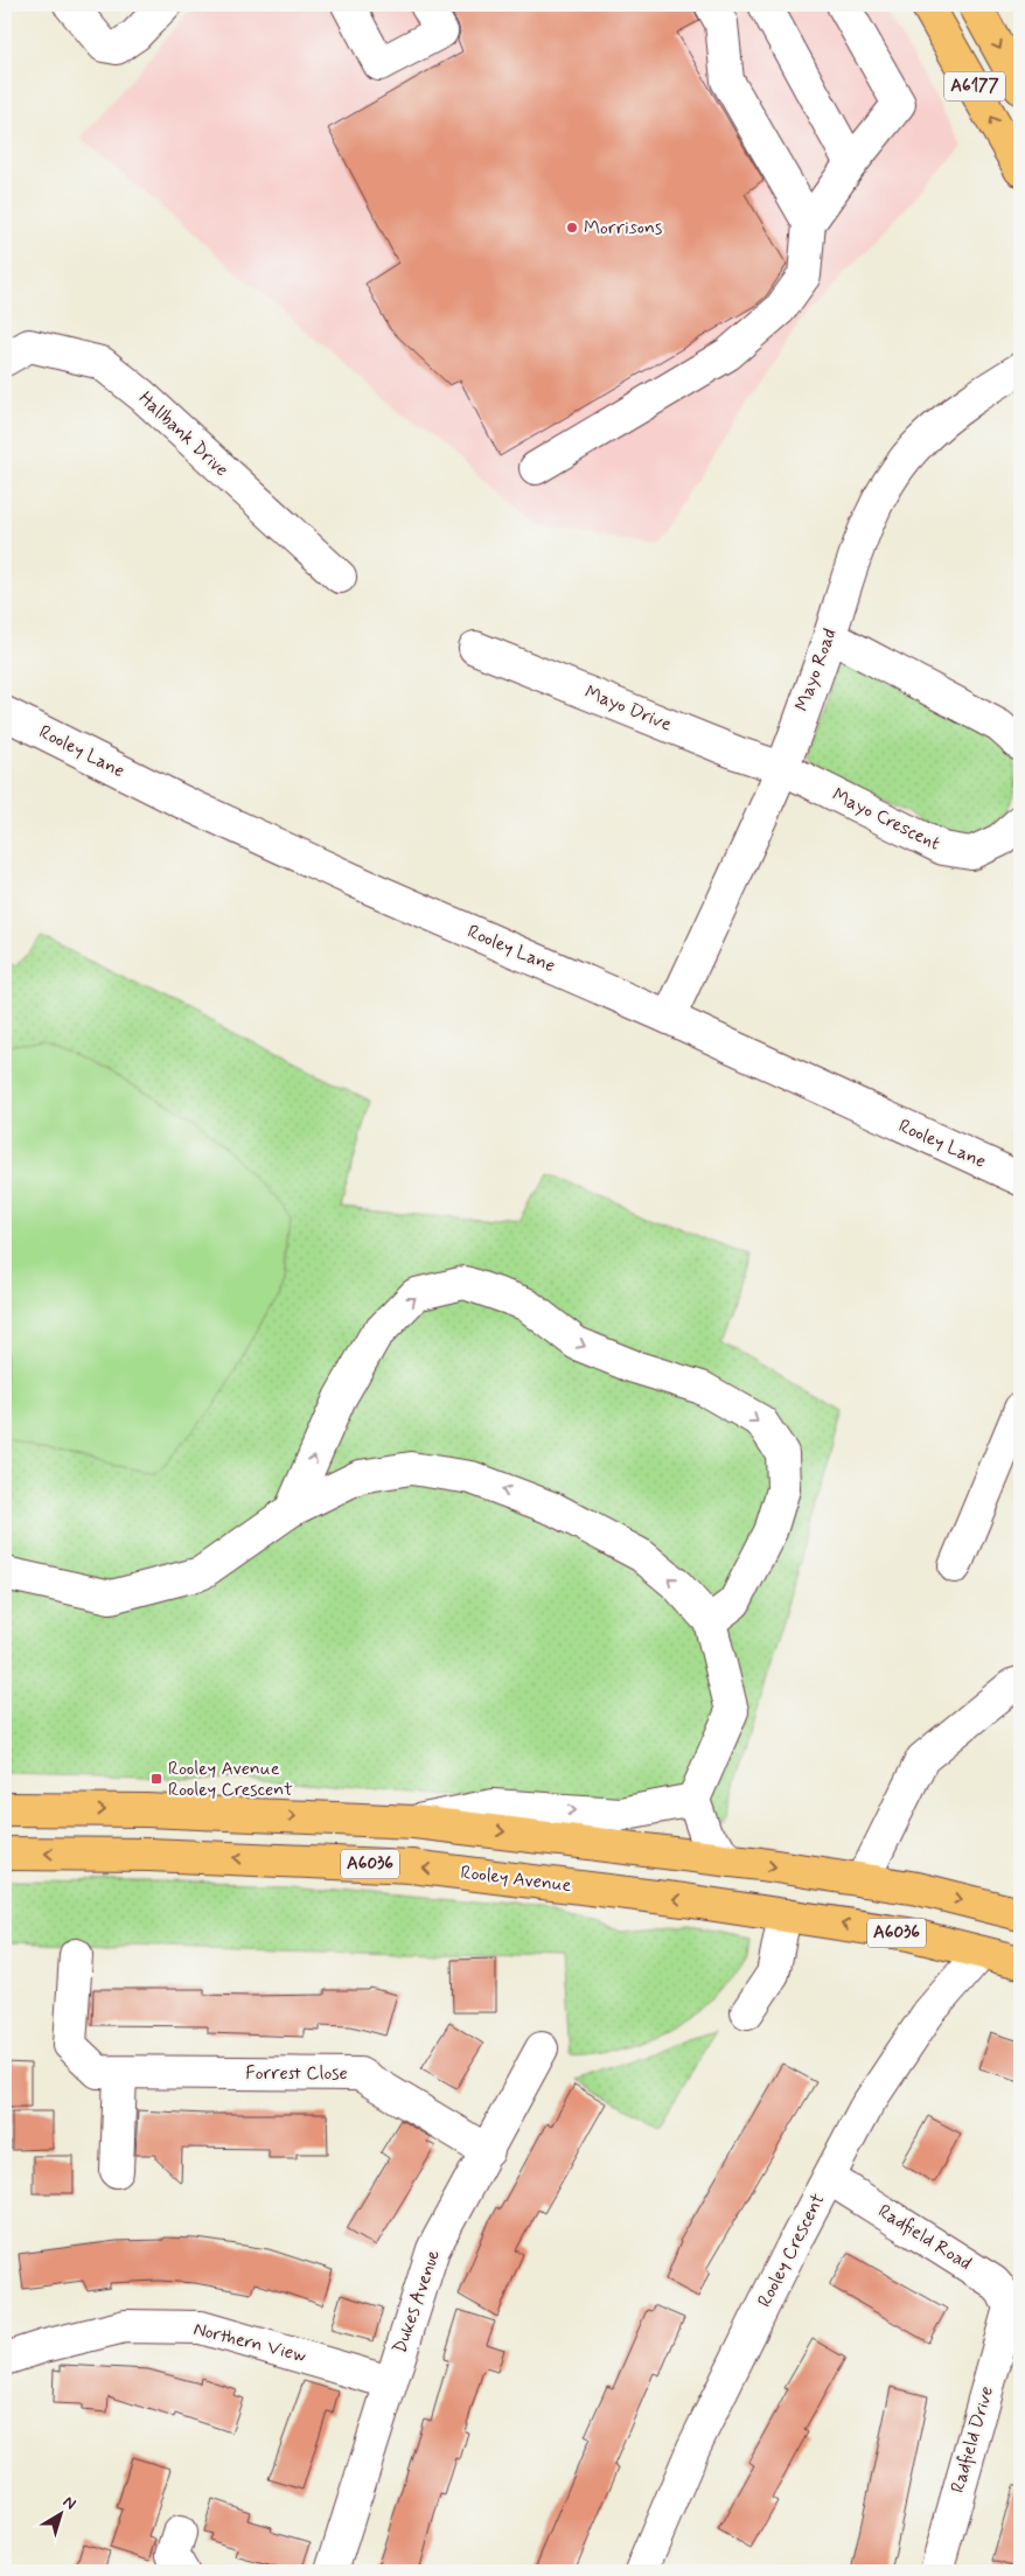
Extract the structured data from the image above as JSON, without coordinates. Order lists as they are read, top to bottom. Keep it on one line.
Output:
{"streets":{"main road":["A6177","A6036","Rooley Avenue"],"street":["Hallbank Drive","Mayo Road","Mayo Drive","Rooley Lane","Mayo Crescent","Forrest Close","Radfield Road","Rooley Crescent","Dukes Avenue","Northern View","Radfield Drive"]},"crossings":[["Mayo Road","Mayo Drive"],["Mayo Road","Rooley Lane"],["Mayo Road","Mayo Crescent"],["Mayo Drive","Mayo Crescent"],["Rooley Avenue","Rooley Crescent"],["Forrest Close","Dukes Avenue"],["Radfield Road","Rooley Crescent"],["Radfield Road","Radfield Drive"],["Dukes Avenue","Northern View"]],"places":{"other":["Morrisons"],"transit":["Rooley Avenue Rooley Crescent"]},"north":"top right"}
